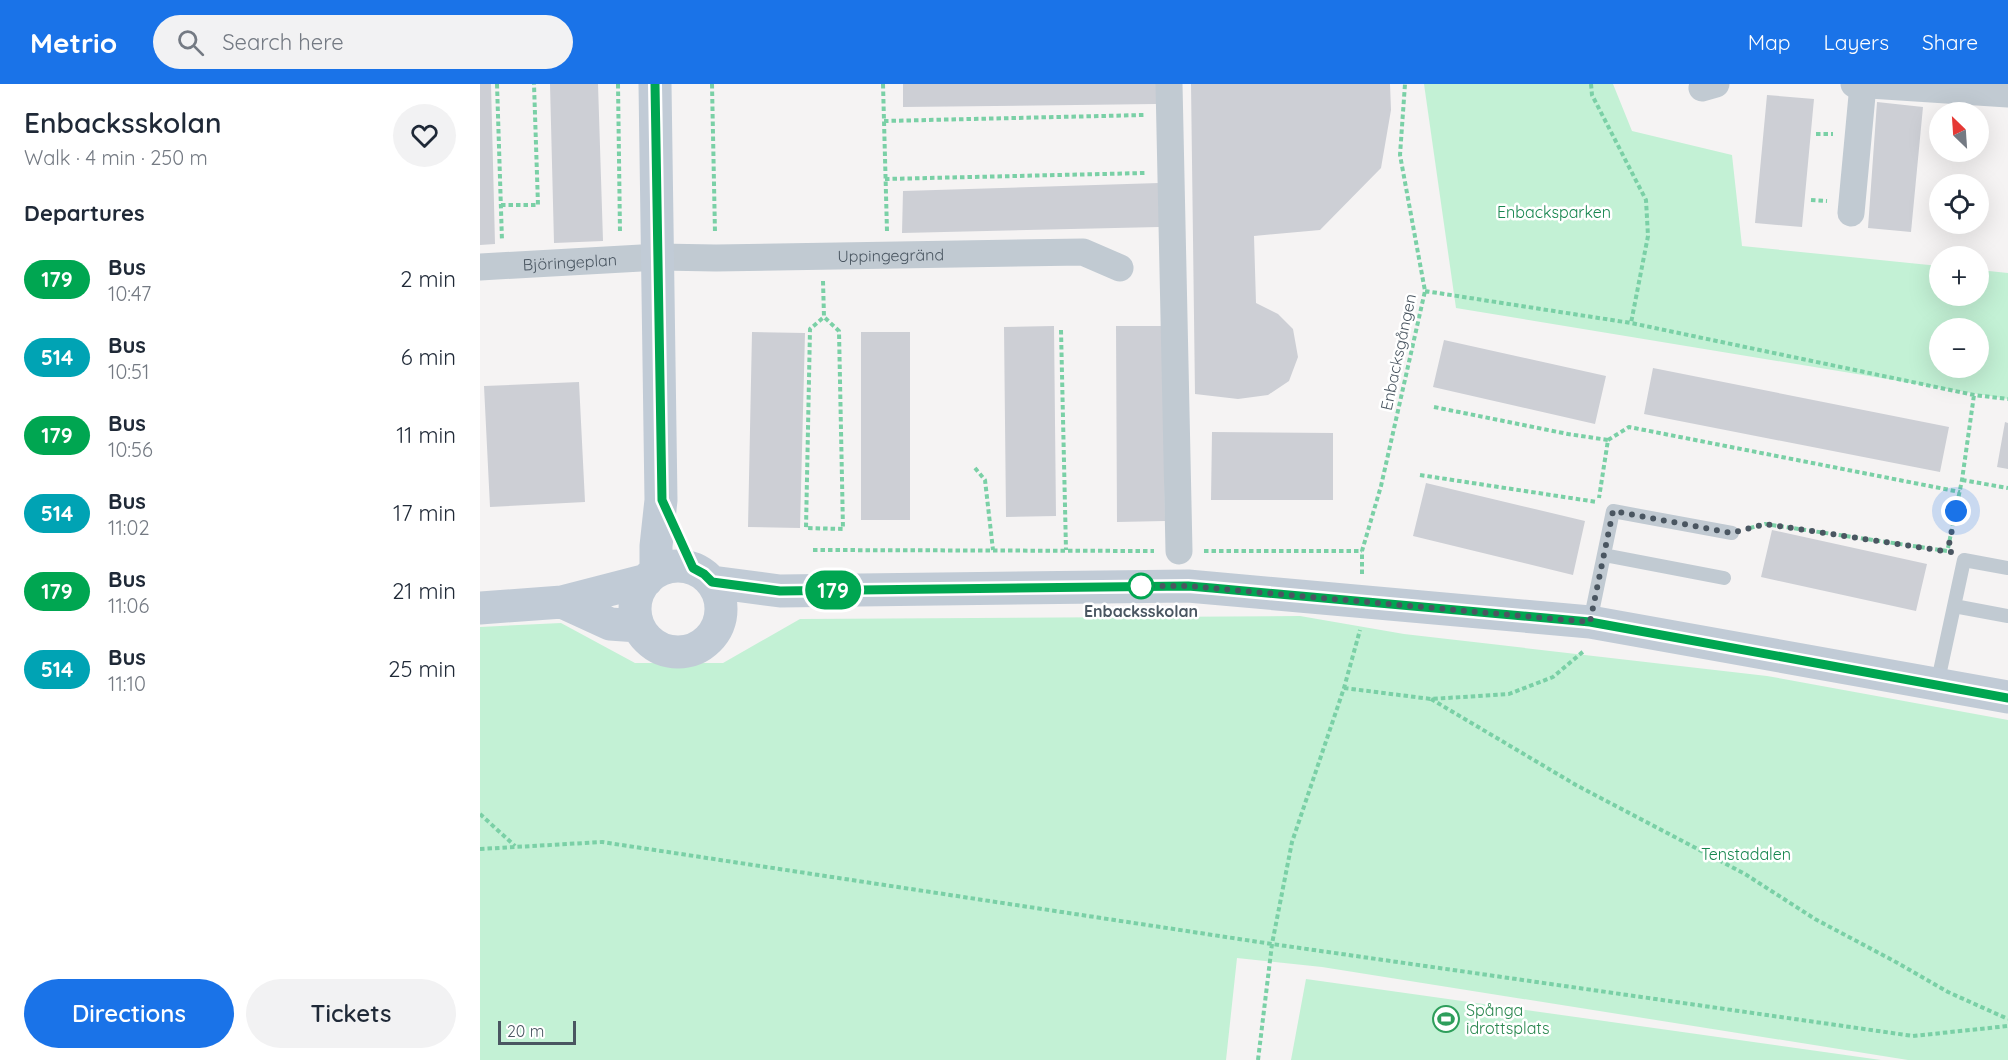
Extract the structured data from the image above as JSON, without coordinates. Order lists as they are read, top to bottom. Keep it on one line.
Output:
{"streets":{"street":["Uppingegränd","Björingeplan"],"path":["Enbacksgången"]},"crossings":[["Uppingegränd","Björingeplan"]],"parks":["Enbacksparken","Tenstadalen"],"places":{"other":["Enbacksskolan"],"sports":["Spånga idrottsplats"]},"lines":["bus line 179"],"scale_bar":"20 m","north":"top left","page":{"header":"Metrio","search":"Search here","nav":["Map","Layers","Share"],"heading":[["Enbacksskolan","Walk · 4 min · 250 m"],"Departures"],"on_map":"179","map_buttons":["+","−"],"list":[{"mark":"179","name":"Bus","note":"10:47","value":"2 min"},{"mark":"514","name":"Bus","note":"10:51","value":"6 min"},{"mark":"179","name":"Bus","note":"10:56","value":"11 min"},{"mark":"514","name":"Bus","note":"11:02","value":"17 min"},{"mark":"179","name":"Bus","note":"11:06","value":"21 min"},{"mark":"514","name":"Bus","note":"11:10","value":"25 min"}],"buttons":["Directions","Tickets"],"scale":"20 m"}}
